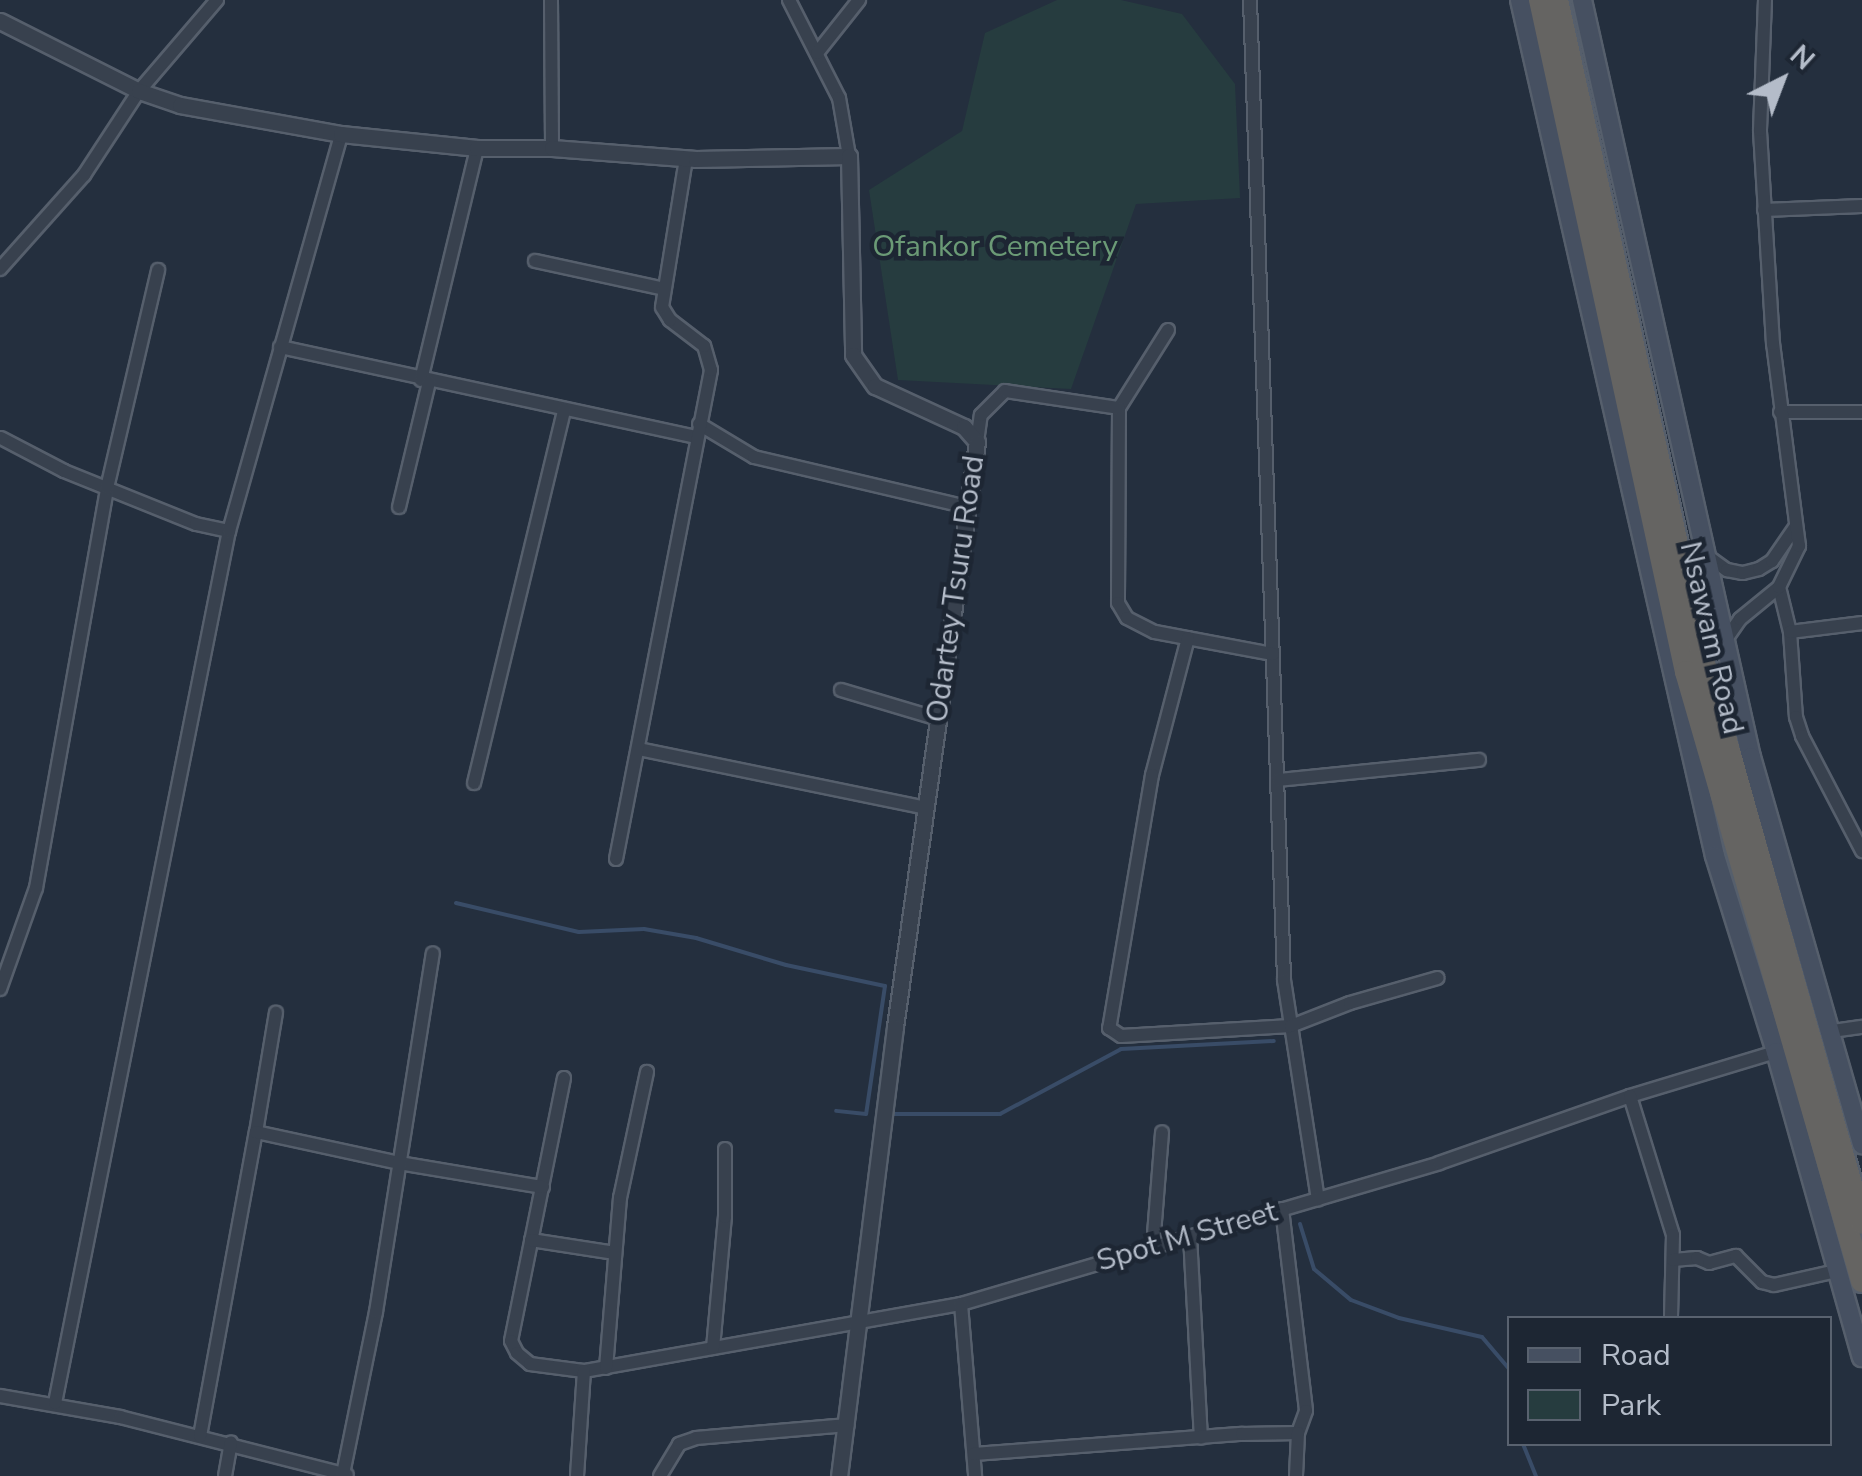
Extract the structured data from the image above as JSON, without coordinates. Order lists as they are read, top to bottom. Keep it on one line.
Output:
{"streets":{"highway":["Nsawam Road"],"street":["Odartey Tsuru Road","Spot M Street"]},"crossings":[["Odartey Tsuru Road","Spot M Street"]],"parks":["Ofankor Cemetery"],"legend":["Road","Park"],"north":"top right"}
